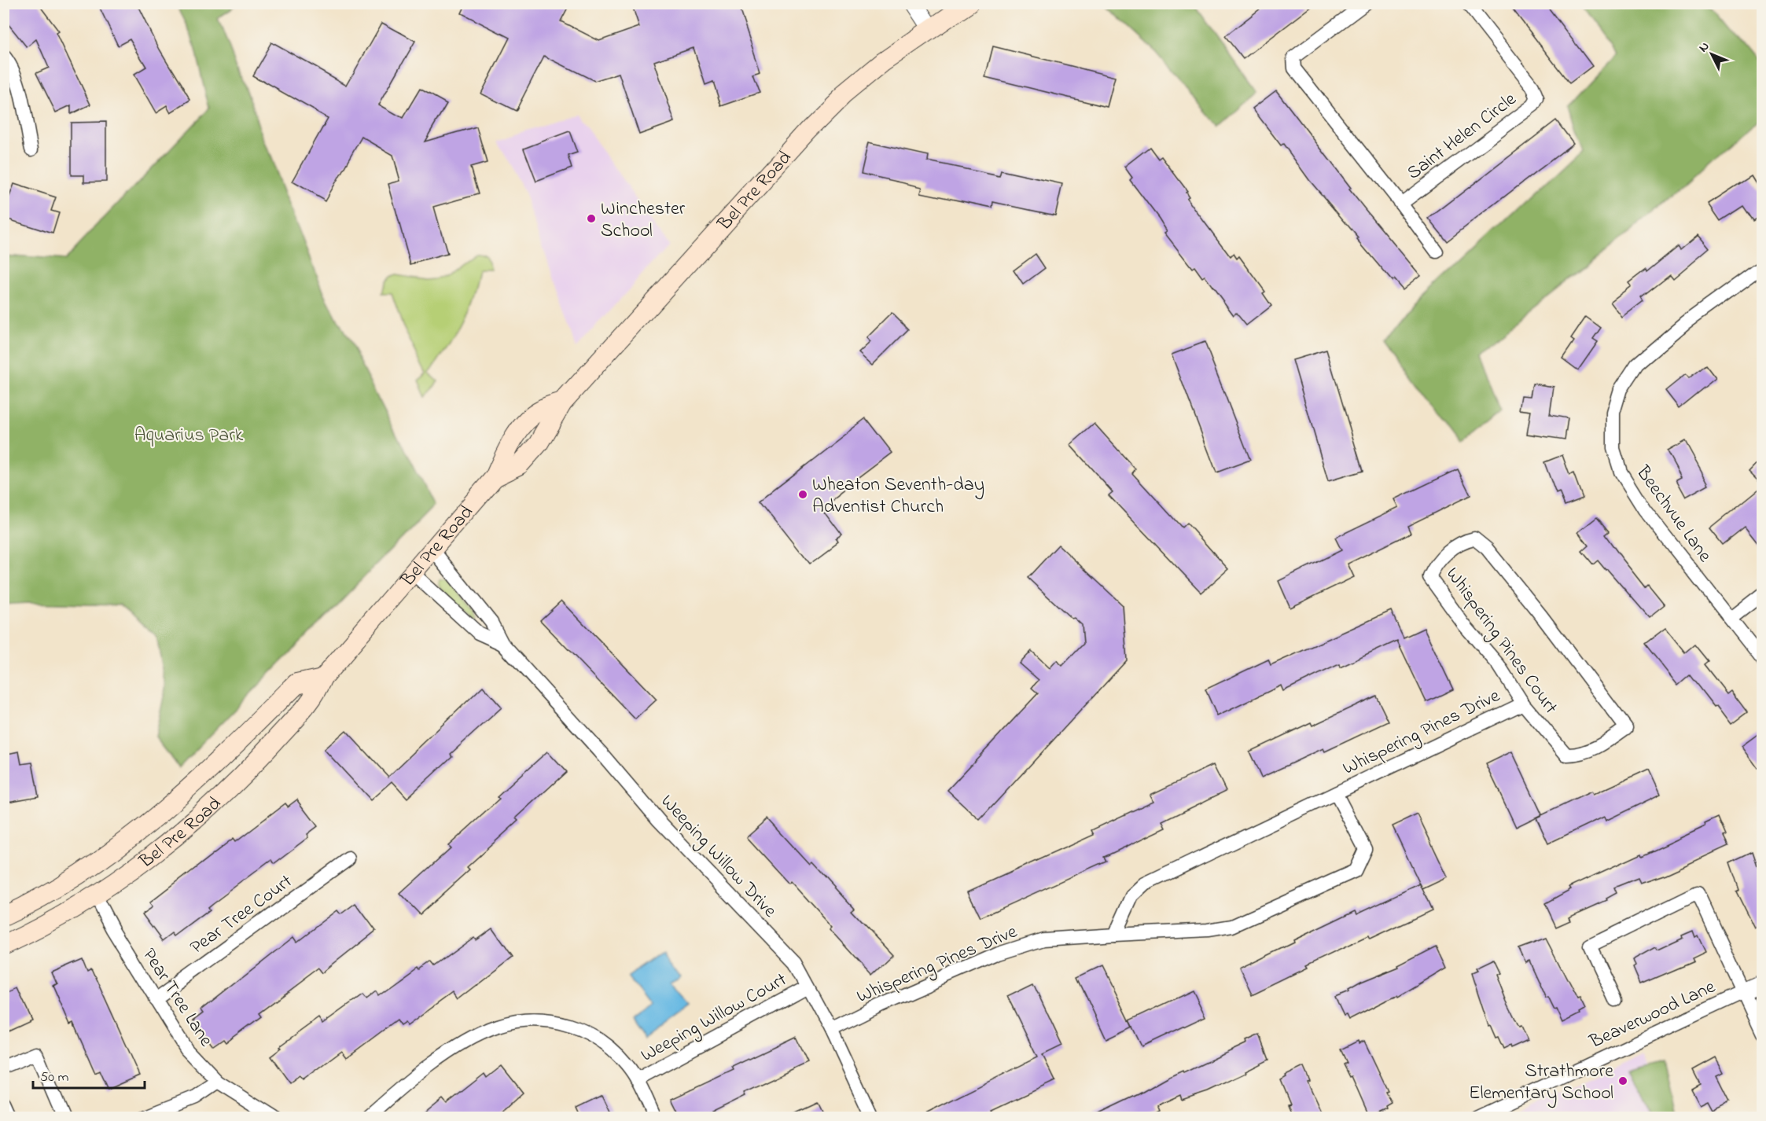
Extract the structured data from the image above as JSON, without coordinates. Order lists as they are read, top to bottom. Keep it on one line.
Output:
{"streets":{"main road":["Bel Pre Road"],"street":["Saint Helen Circle","Beechvue Lane","Whispering Pines Court","Whispering Pines Drive","Weeping Willow Drive","Pear Tree Court","Pear Tree Lane","Beaverwood Lane","Weeping Willow Court"]},"crossings":[["Bel Pre Road","Weeping Willow Drive"],["Bel Pre Road","Pear Tree Lane"],["Whispering Pines Court","Whispering Pines Drive"],["Whispering Pines Drive","Weeping Willow Drive"],["Weeping Willow Drive","Weeping Willow Court"],["Pear Tree Court","Pear Tree Lane"]],"parks":["Aquarius Park"],"places":["Winchester School","Wheaton Seventh-day Adventist Church","Strathmore Elementary School"],"scale_bar":"50 m","north":"top left"}
